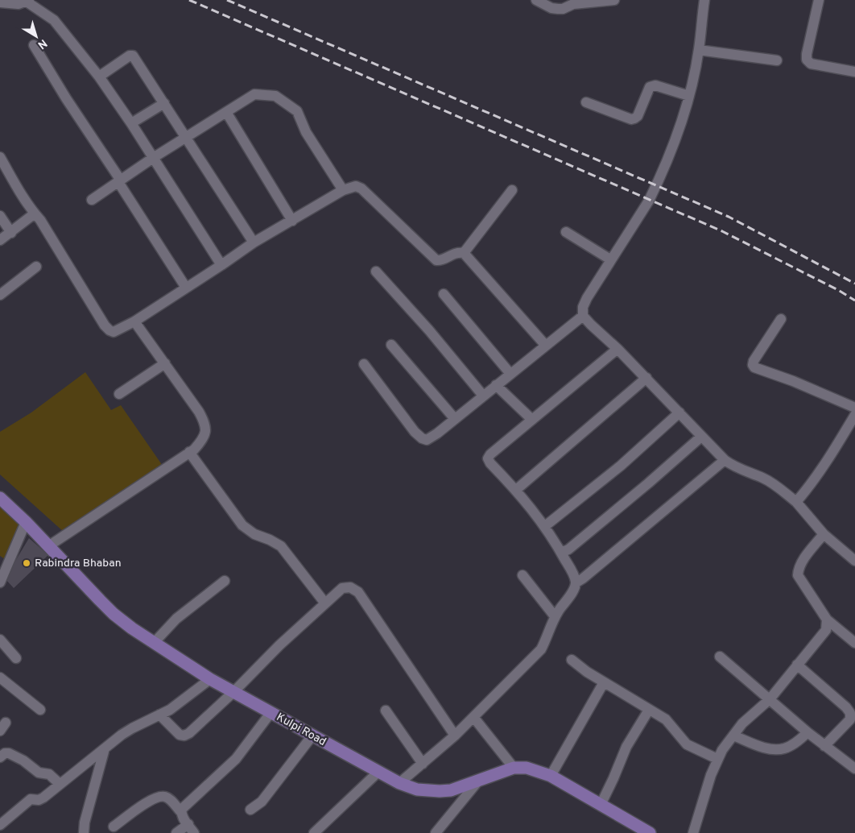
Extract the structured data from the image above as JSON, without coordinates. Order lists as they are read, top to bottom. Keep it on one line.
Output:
{"streets":{"main road":["Kulpi Road"]},"places":["Rabindra Bhaban"],"north":"bottom right"}
